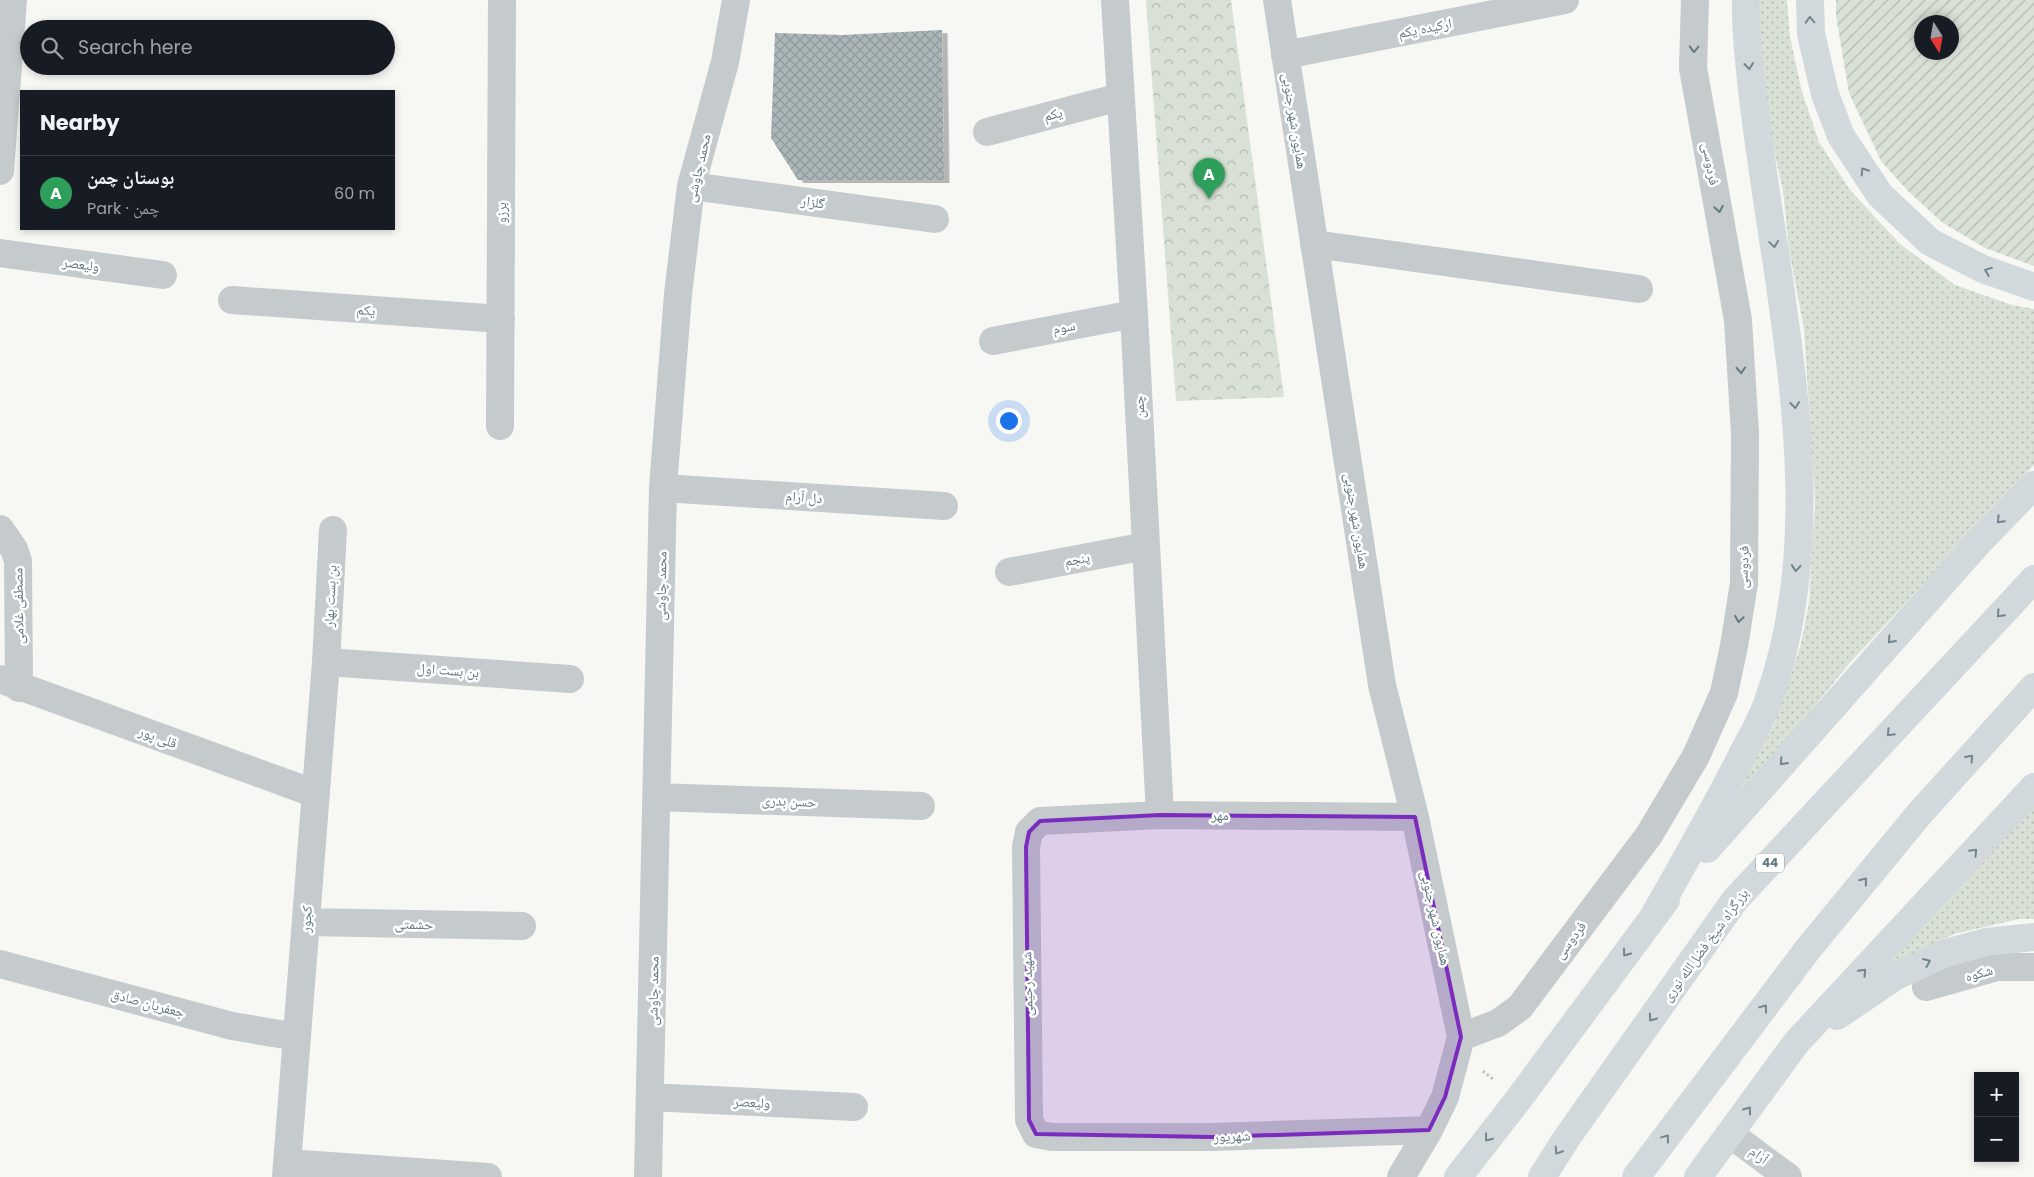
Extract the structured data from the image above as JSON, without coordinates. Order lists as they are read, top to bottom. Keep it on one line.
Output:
{"streets":{"highway":["44","بزرگراه شیخ فضل‌الله نوری"],"street":["ارکیده یکم","یکم","همایون‌ شهر جنوبی","فردوسی","محمد چاوشی","گلزار","برزو","ولیعصر","سوم","چمن","دل‌ آرام","پنجم","بن بست بهار","مصطفی غلامی","بن بست اول","قلی پور","حسن بدری","مهر","کجور","حشمتی","شکوه","شهید رحیمی","جعفریان صادق","شهریور","آرام"]},"crossings":[["ارکیده یکم","همایون‌ شهر جنوبی"],["یکم","برزو"],["یکم","چمن"],["همایون‌ شهر جنوبی","فردوسی"],["همایون‌ شهر جنوبی","مهر"],["محمد چاوشی","گلزار"],["محمد چاوشی","ولیعصر"],["محمد چاوشی","دل‌ آرام"],["محمد چاوشی","حسن بدری"],["سوم","چمن"],["چمن","پنجم"],["چمن","مهر"],["بن بست بهار","بن بست اول"],["بن بست بهار","کجور"],["مصطفی غلامی","قلی پور"],["بن بست اول","کجور"],["قلی پور","کجور"],["مهر","شهید رحیمی"],["کجور","حشمتی"],["کجور","جعفریان صادق"],["شهید رحیمی","شهریور"]],"one_way":["فردوسی"],"north":"bottom","page":{"search":"Search here","heading":"Nearby","list":[{"mark":"A","name":"بوستان چمن","note":"Park · چمن","value":"60 m"}],"pins":"A","map_buttons":["+","−"]}}
